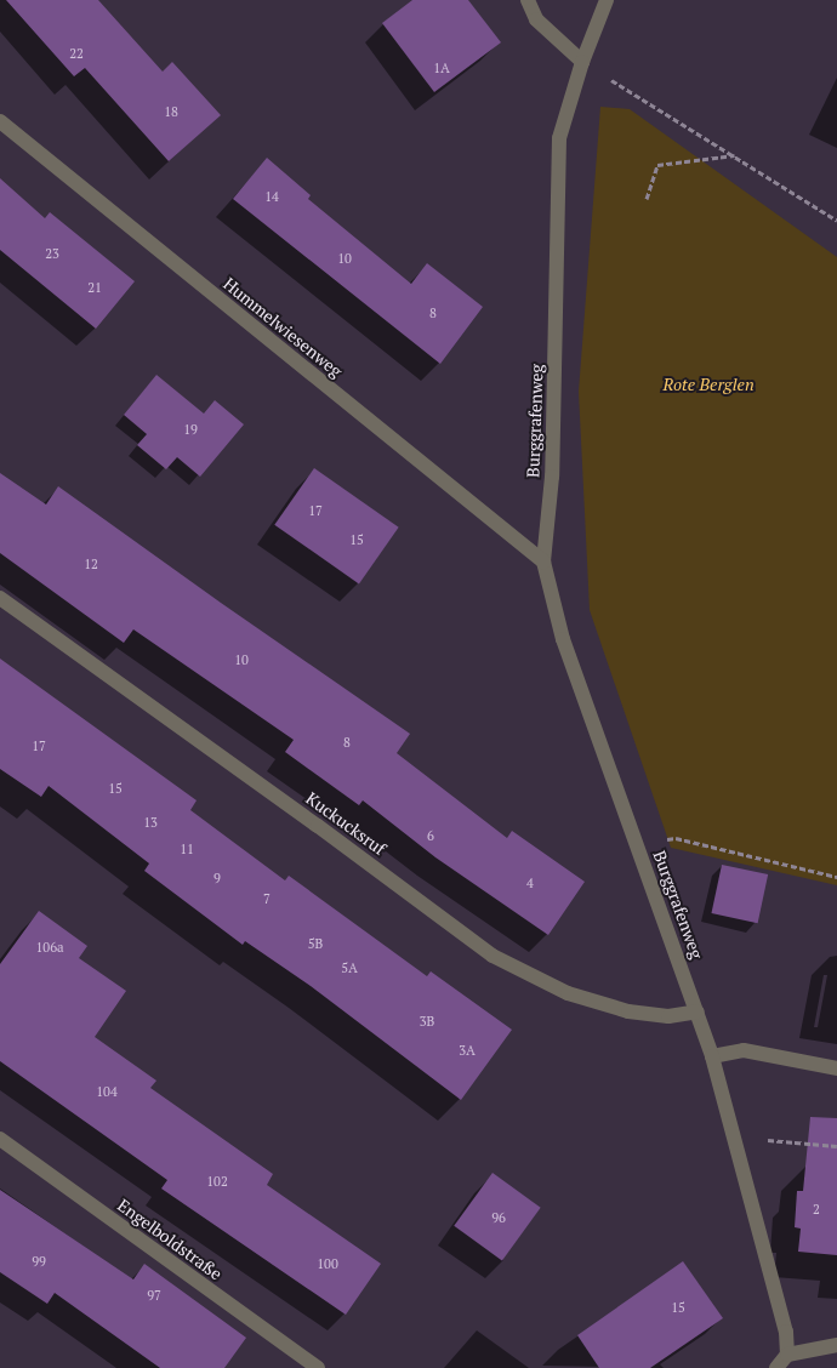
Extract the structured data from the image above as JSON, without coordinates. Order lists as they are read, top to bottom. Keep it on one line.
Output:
{"streets":{"street":["Hummelwiesenweg","Burggrafenweg","Kuckucksruf","Engelboldstraße"]},"crossings":[["Hummelwiesenweg","Burggrafenweg"],["Burggrafenweg","Kuckucksruf"]],"parks":["Rote Berglen"],"house_numbers":["22","1A","18","14","23","10","21","8","19","17","15","12","10","8","17","15","13","6","11","9","4","7","5B","106a","5A","3B","3A","104","102","2","96","99","100","97","15"]}
